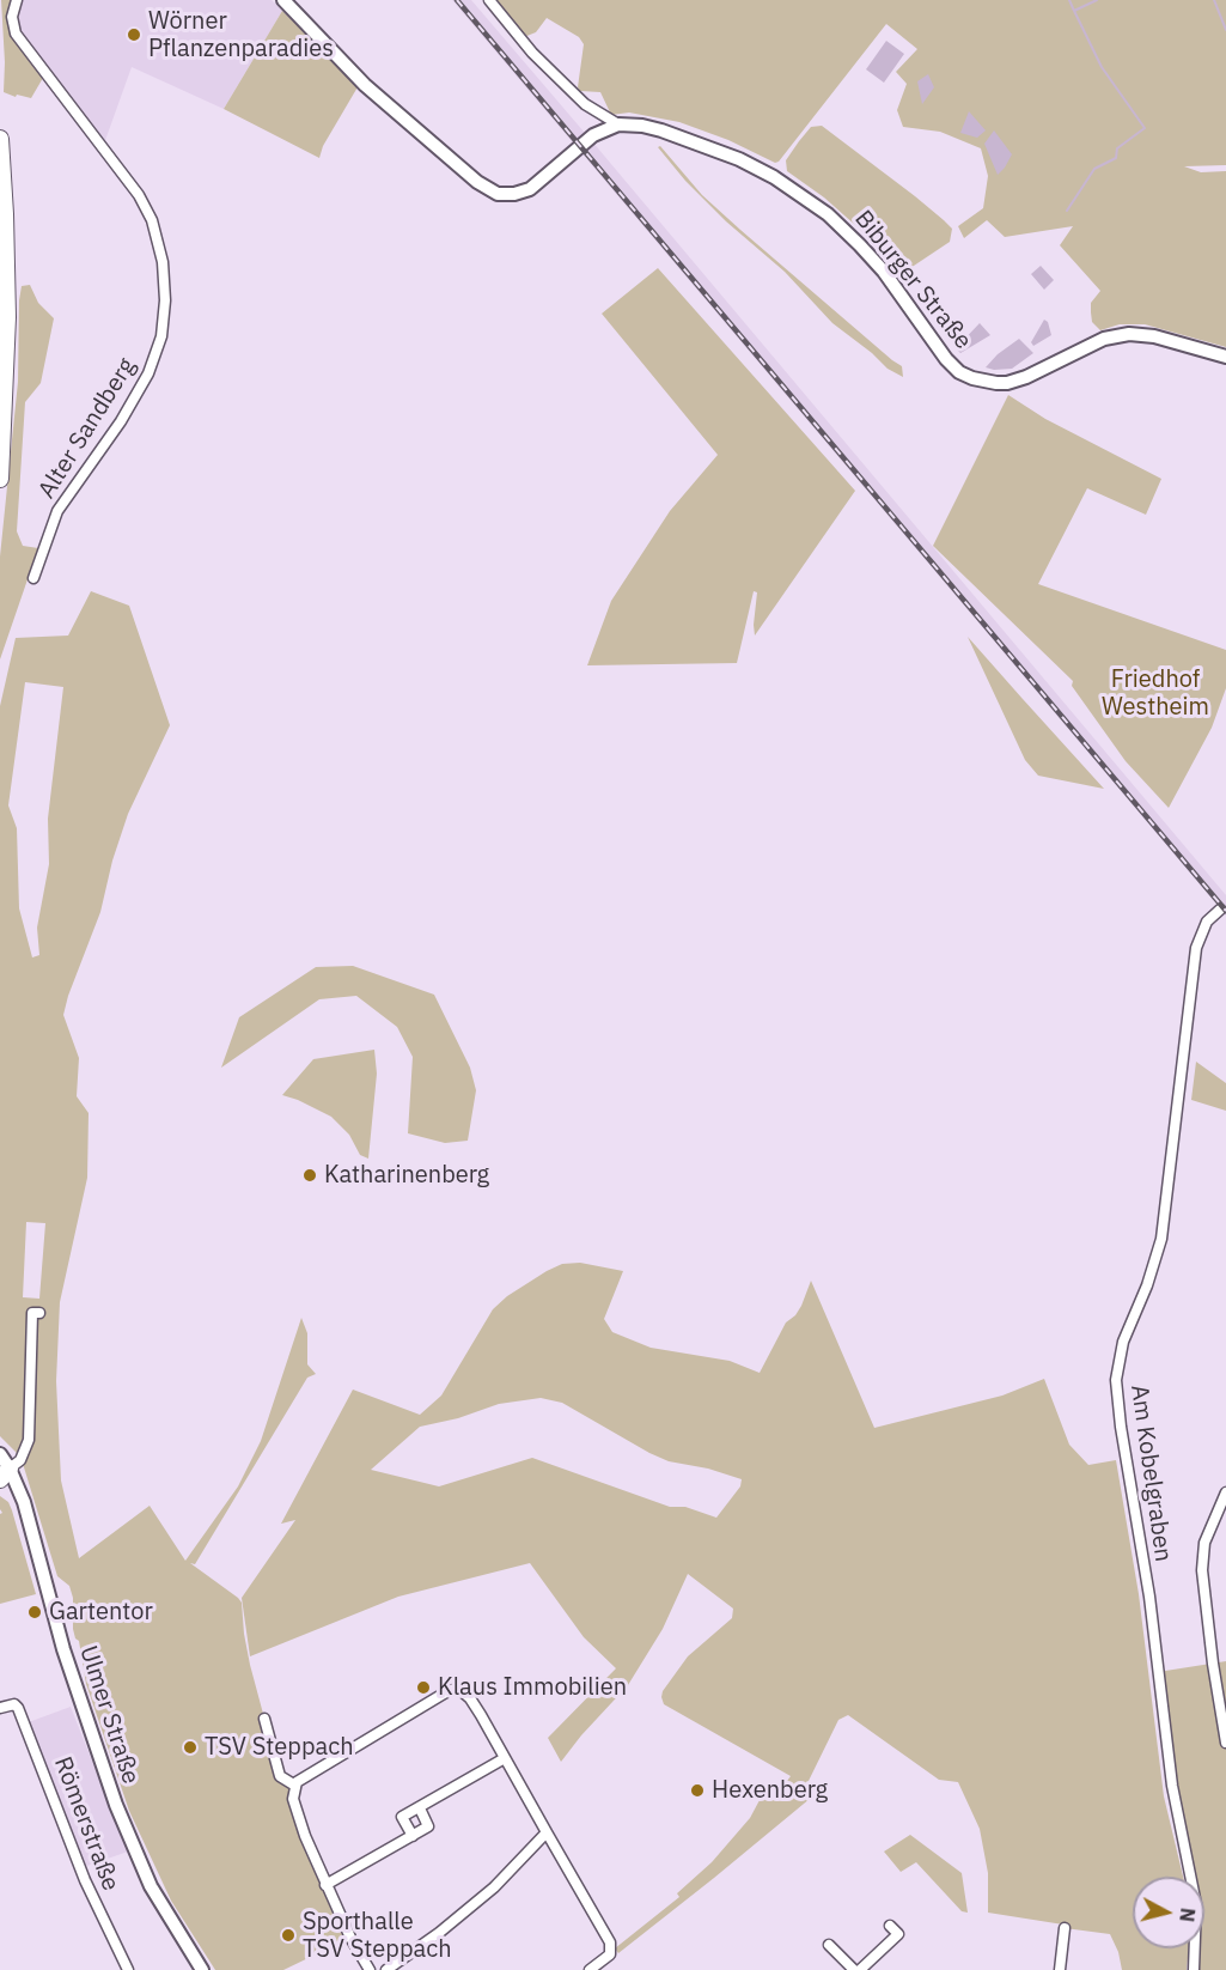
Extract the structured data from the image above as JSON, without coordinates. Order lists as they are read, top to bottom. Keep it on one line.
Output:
{"streets":{"street":["Biburger Straße","Alter Sandberg","Am Kobelgraben","Ulmer Straße","Römerstraße"]},"parks":["Friedhof Westheim"],"places":["Wörner Pflanzenparadies","Katharinenberg","Gartentor","Klaus Immobilien","TSV Steppach","Hexenberg","Sporthalle TSV Steppach"],"north":"right"}
